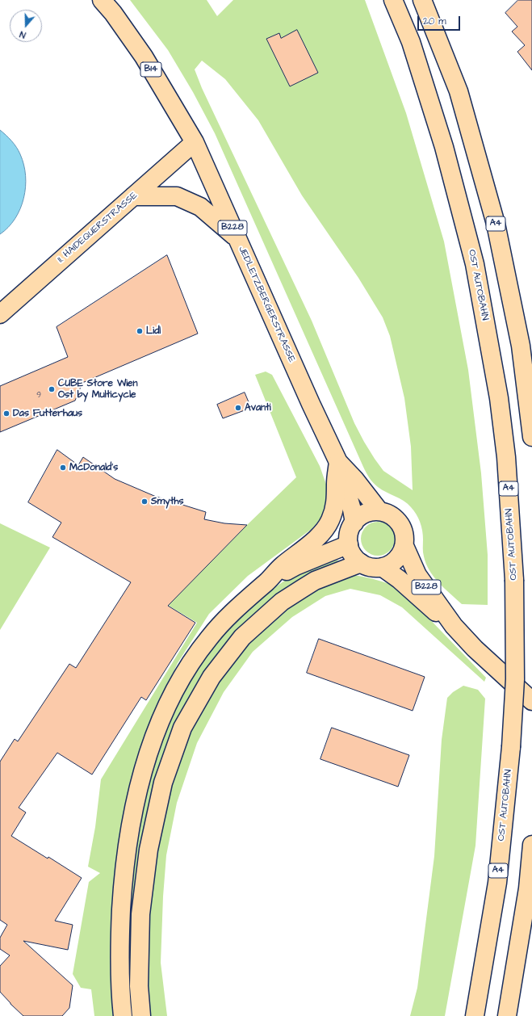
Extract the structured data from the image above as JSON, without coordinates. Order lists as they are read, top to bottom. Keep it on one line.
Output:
{"streets":{"main road":["B14","A4","11. HAIDEQUERSTRASSE","B228","OST AUTOBAHN","JEDLETZBERGERSTRASSE"]},"crossings":[["11. HAIDEQUERSTRASSE","B228"],["11. HAIDEQUERSTRASSE","JEDLETZBERGERSTRASSE"],["B228","JEDLETZBERGERSTRASSE"]],"places":["Lidl","CUBE Store Wien Ost by Multicycle","Avanti","Das Futterhaus","McDonald's","Smyths"],"house_numbers":["9"],"scale_bar":"20 m","north":"bottom"}
